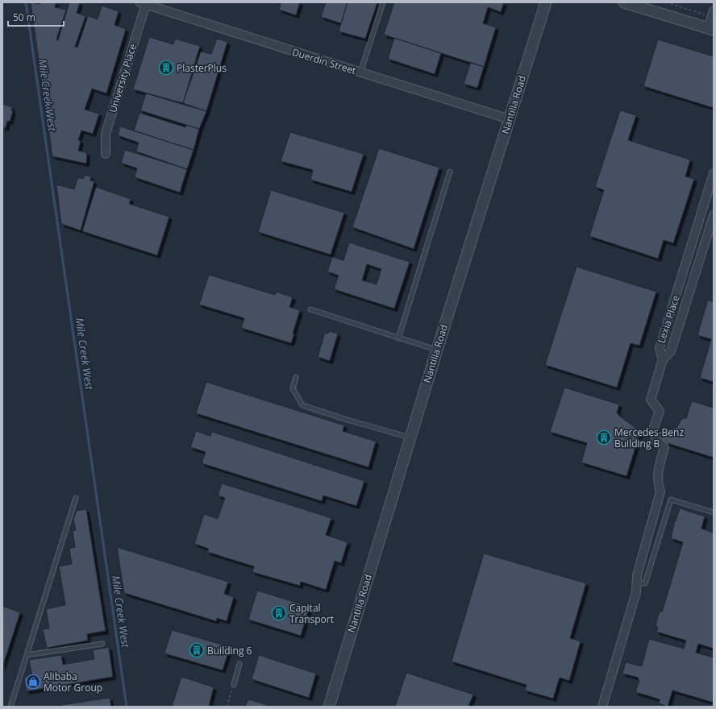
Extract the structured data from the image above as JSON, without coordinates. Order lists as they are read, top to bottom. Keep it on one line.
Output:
{"streets":{"street":["Duerdin Street","University Place","Nantilla Road","Lexia Place"]},"crossings":[["Duerdin Street","University Place"],["Duerdin Street","Nantilla Road"]],"water":["Mile Creek West"],"places":{"building":["PlasterPlus","Mercedes-Benz Building B","Capital Transport","Building 6"],"shop":["Alibaba Motor Group"]},"scale_bar":"50 m"}
